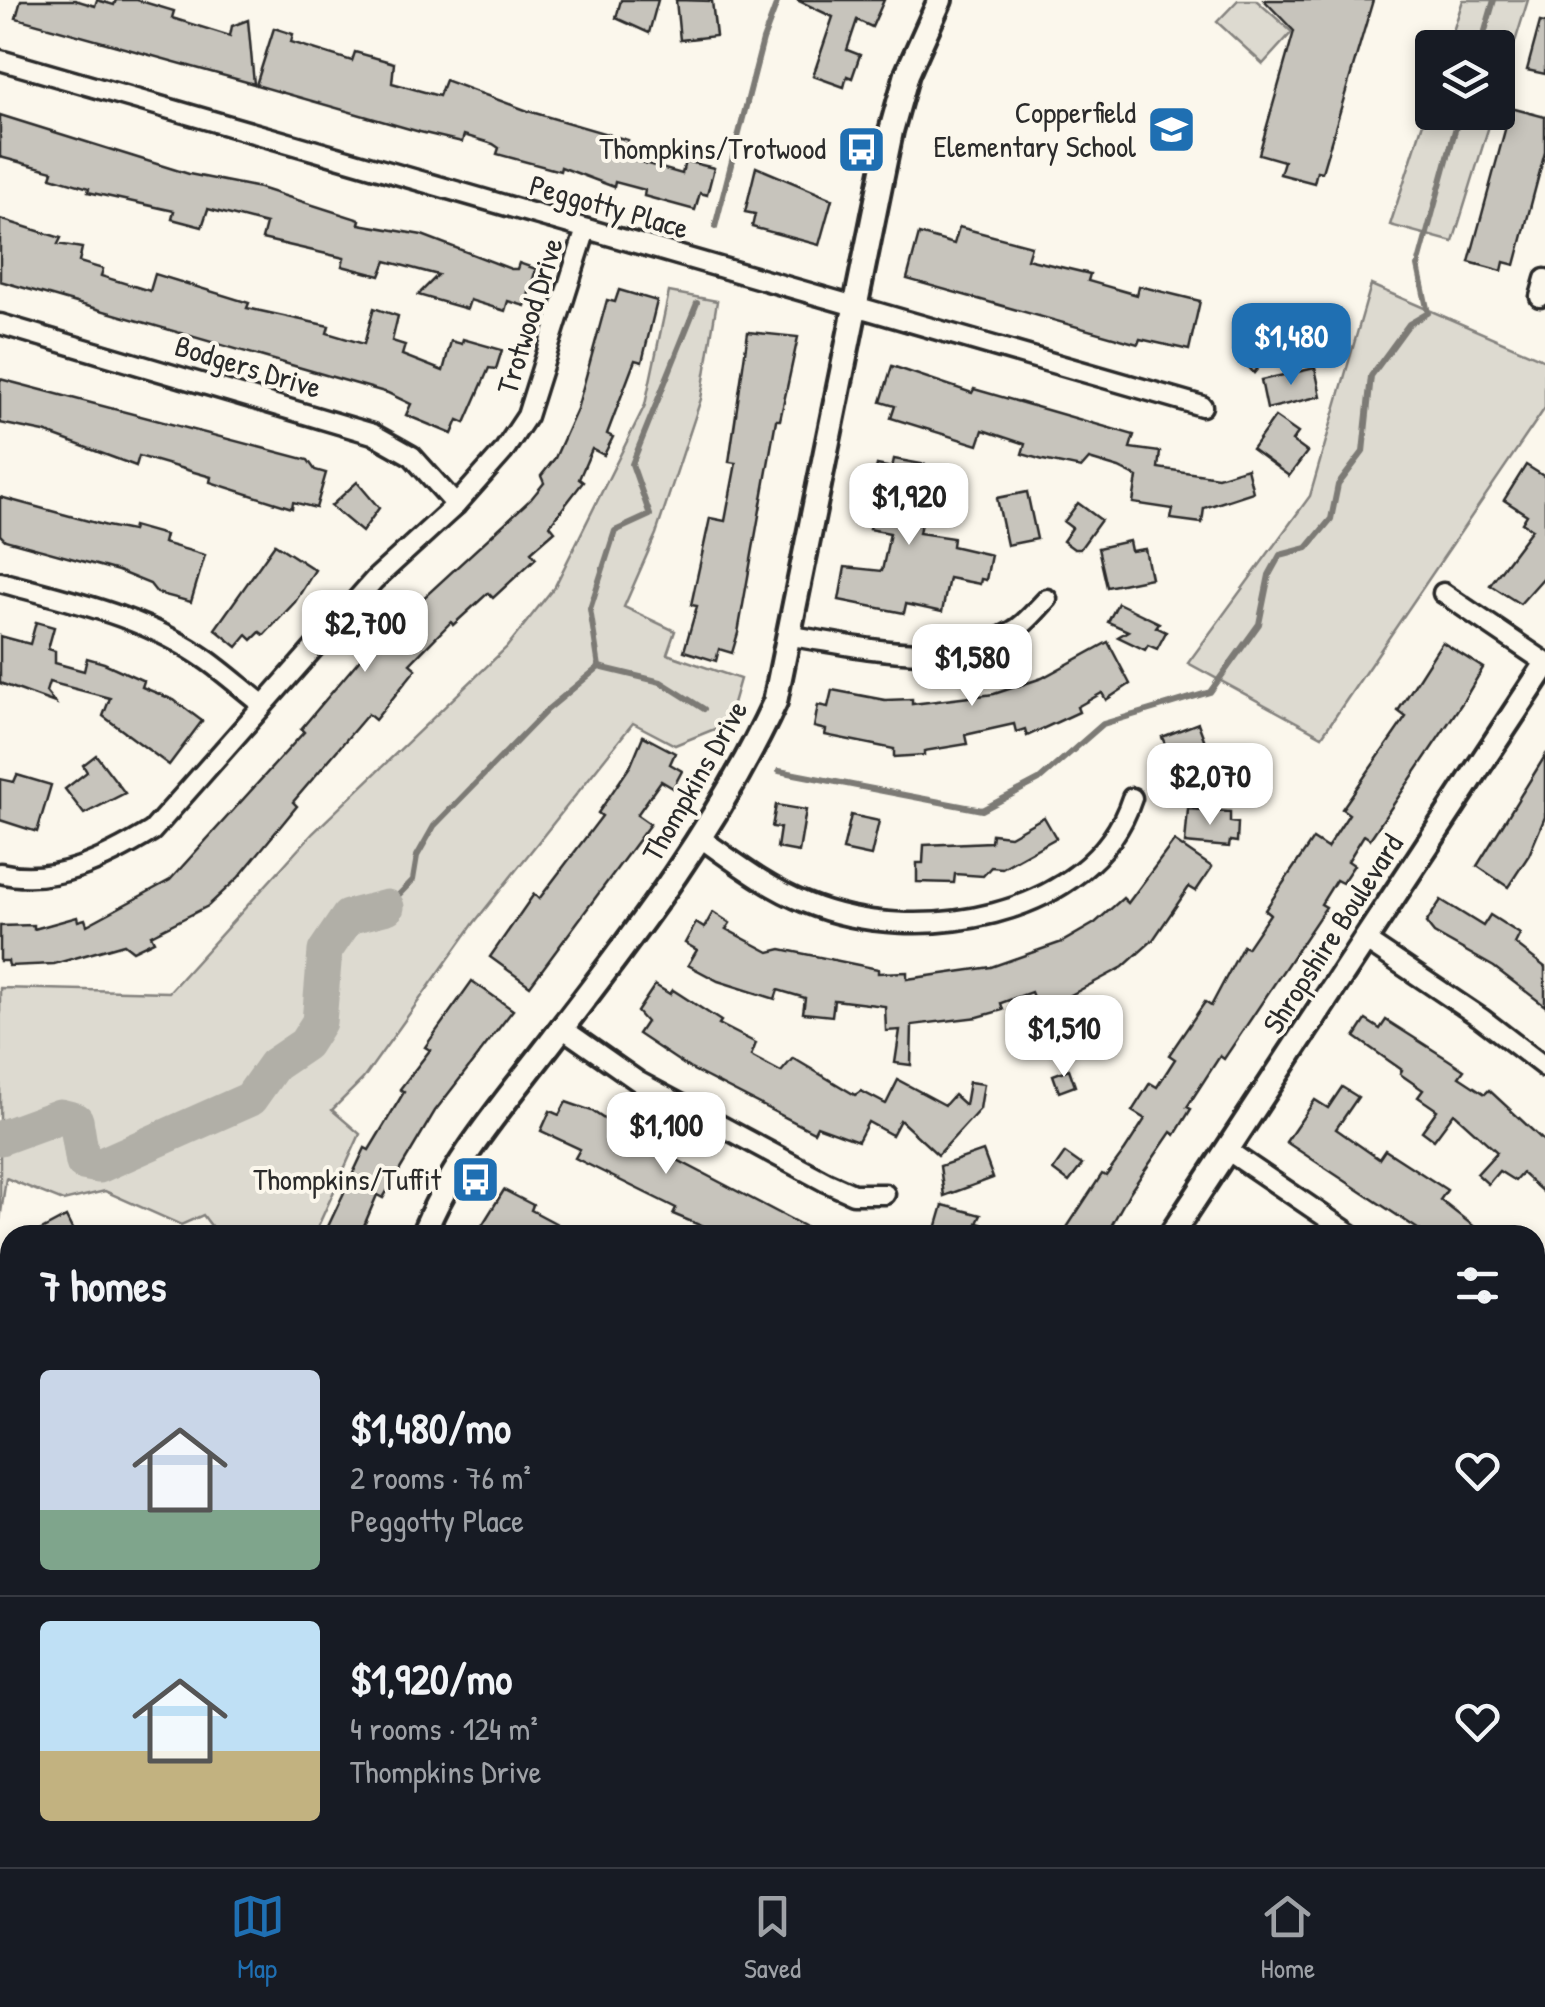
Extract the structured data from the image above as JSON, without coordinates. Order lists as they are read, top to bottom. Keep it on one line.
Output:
{"streets":{"street":["Peggotty Place","Trotwood Drive","Bodgers Drive","Thompkins Drive","Shropshire Boulevard"]},"crossings":[["Peggotty Place","Trotwood Drive"],["Peggotty Place","Thompkins Drive"],["Trotwood Drive","Bodgers Drive"]],"places":{"school or university":["Copperfield Elementary School"],"bus stop":["Thompkins/Trotwood","Thompkins/Tuffit"]},"page":{"price":["$1,480","$1,920","$2,700","$1,580","$2,070","$1,510","$1,100"],"heading":"7 homes","list":[{"name":"$1,480/mo","note":"2 rooms · 76 m² · Peggotty Place"},{"name":"$1,920/mo","note":"4 rooms · 124 m² · Thompkins Drive"}],"tabs":["Map","Saved","Home"]}}
